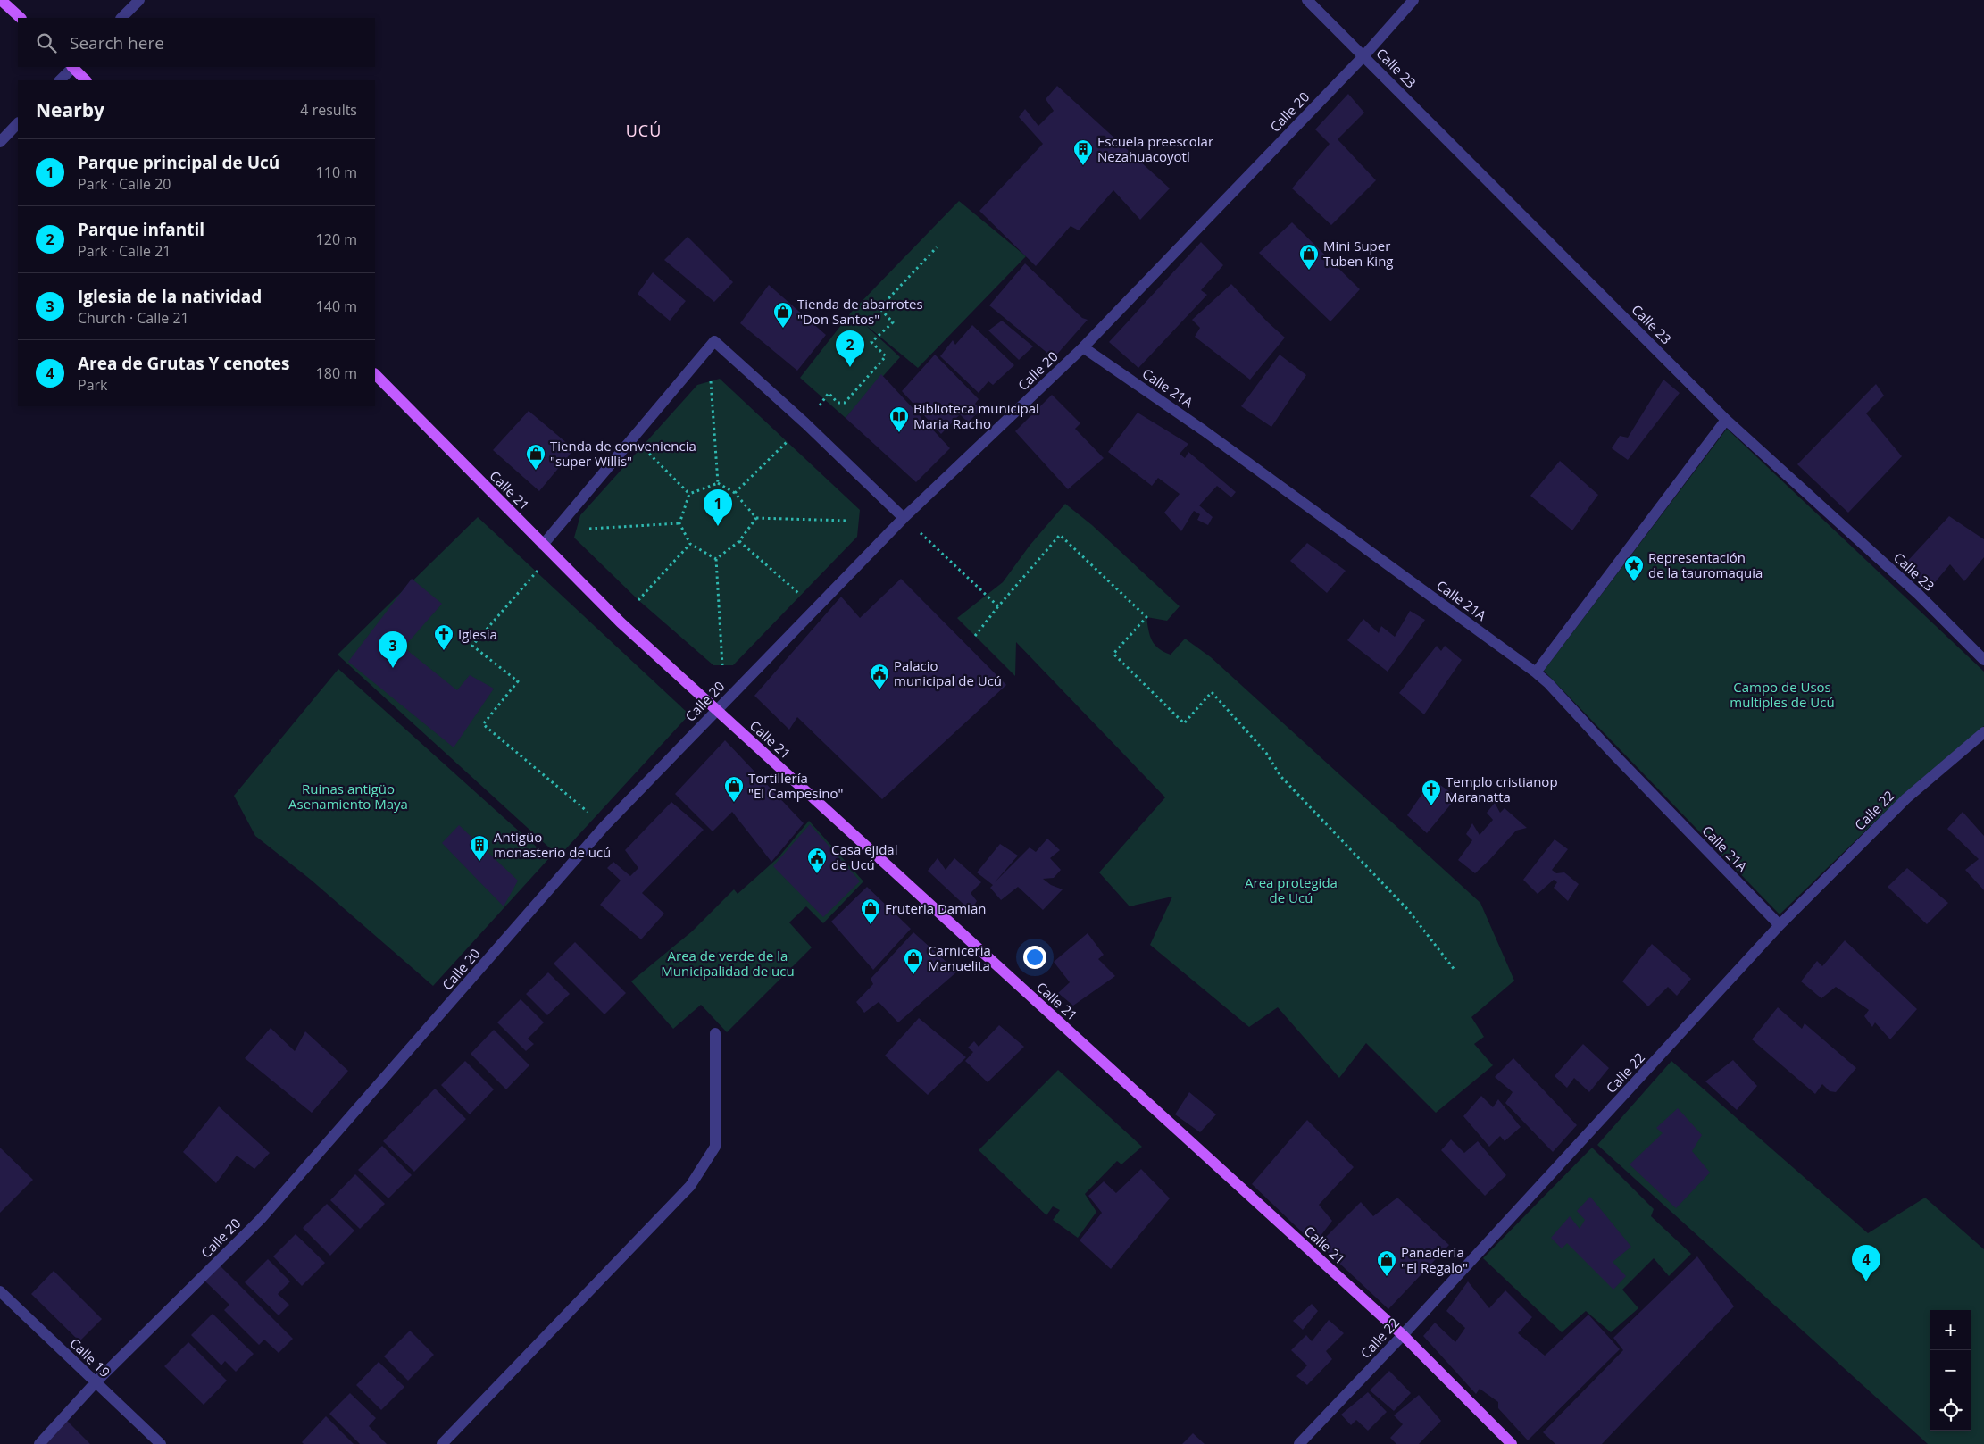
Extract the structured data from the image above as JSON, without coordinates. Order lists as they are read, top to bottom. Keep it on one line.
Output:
{"streets":{"main road":["Calle 21"],"street":["Calle 23","Calle 20","Calle 21A","Calle 22","Calle 19"]},"crossings":[["Calle 23","Calle 20"],["Calle 20","Calle 21A"],["Calle 20","Calle 21"],["Calle 20","Calle 19"],["Calle 21A","Calle 22"],["Calle 21","Calle 22"]],"districts":["UCÚ"],"parks":["Campo de Usos multiples de Ucú","Ruinas antigüo Asenamiento Maya","Area protegida de Ucú","Area de verde de la Municipalidad de ucu"],"places":{"building":["Escuela preescolar Nezahuacoyotl","Antigüo monasterio de ucú"],"shop":["Mini Super Tuben King","Tienda de abarrotes \"Don Santos\"","Tienda de conveniencia \"super Willis\"","Tortillería \"El Campesino\"","Fruteria Damian","Carniceria Manuelita","Panaderia \"El Regalo\""],"library":["Biblioteca municipal Maria Racho"],"place":["Representación de la tauromaquia"],"church":["Iglesia","Templo cristianop Maranatta"],"public building":["Palacio municipal de Ucú","Casa ejidal de Ucú"]},"page":{"search":"Search here","heading":["Nearby","4 results"],"list":[{"mark":"1","name":"Parque principal de Ucú","note":"Park · Calle 20","value":"110 m"},{"mark":"2","name":"Parque infantil","note":"Park · Calle 21","value":"120 m"},{"mark":"3","name":"Iglesia de la natividad","note":"Church · Calle 21","value":"140 m"},{"mark":"4","name":"Area de Grutas Y cenotes","note":"Park","value":"180 m"}],"pins":["2","1","3","4"],"map_buttons":["+","−"]}}
